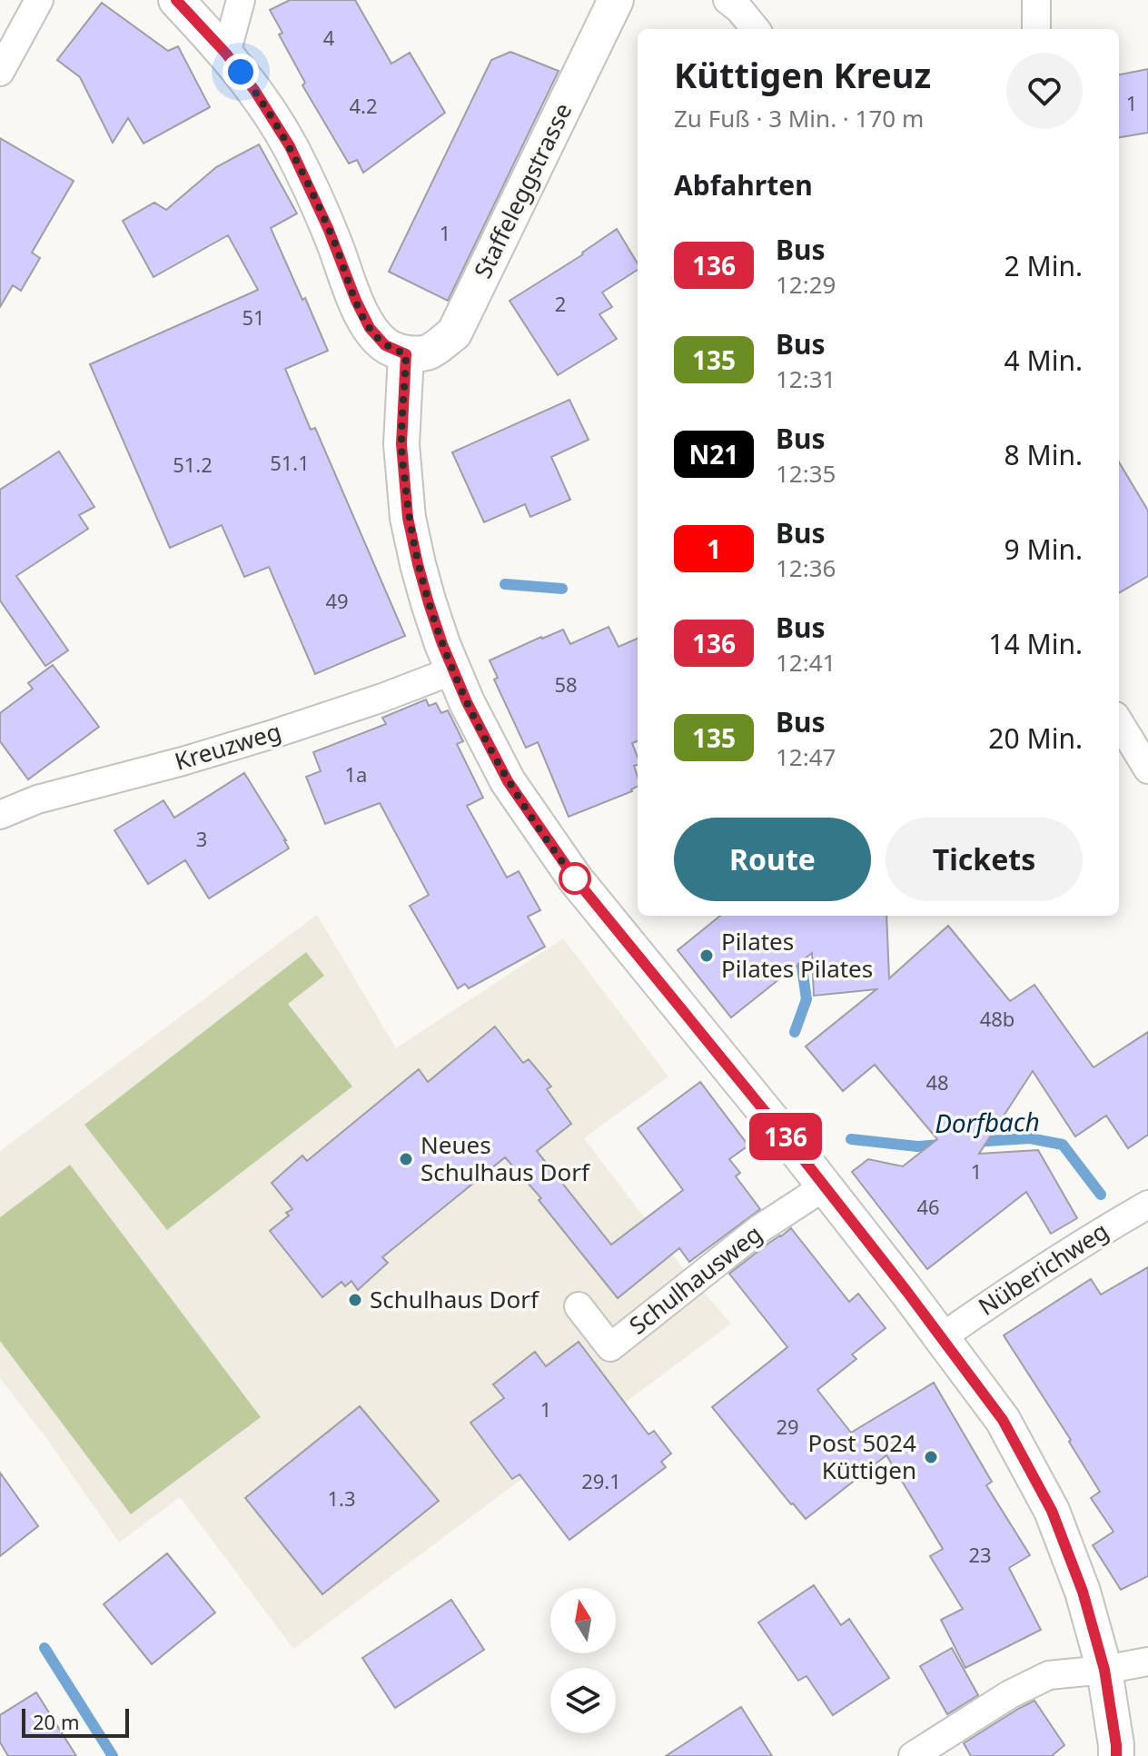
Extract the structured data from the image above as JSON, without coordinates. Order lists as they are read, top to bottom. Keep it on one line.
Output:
{"streets":{"street":["Staffeleggstrasse","Kreuzweg","Nüberichweg","Schulhausweg"]},"water":["Dorfbach"],"places":["Pilates Pilates Pilates","Neues Schulhaus Dorf","Schulhaus Dorf","Post 5024 Küttigen"],"lines":["bus line 136"],"house_numbers":["4","1","4.2","1","2","51","51.1","51.2","49","58","1a","3","48b","48","1","46","1","29","29.1","1.3","23"],"scale_bar":"20 m","north":"top","page":{"on_map":"136","heading":[["Küttigen Kreuz","Zu Fuß · 3 Min. · 170 m"],"Abfahrten"],"list":[{"mark":"136","name":"Bus","note":"12:29","value":"2 Min."},{"mark":"135","name":"Bus","note":"12:31","value":"4 Min."},{"mark":"N21","name":"Bus","note":"12:35","value":"8 Min."},{"mark":"1","name":"Bus","note":"12:36","value":"9 Min."},{"mark":"136","name":"Bus","note":"12:41","value":"14 Min."},{"mark":"135","name":"Bus","note":"12:47","value":"20 Min."}],"buttons":["Route","Tickets"],"scale":"20 m"}}
